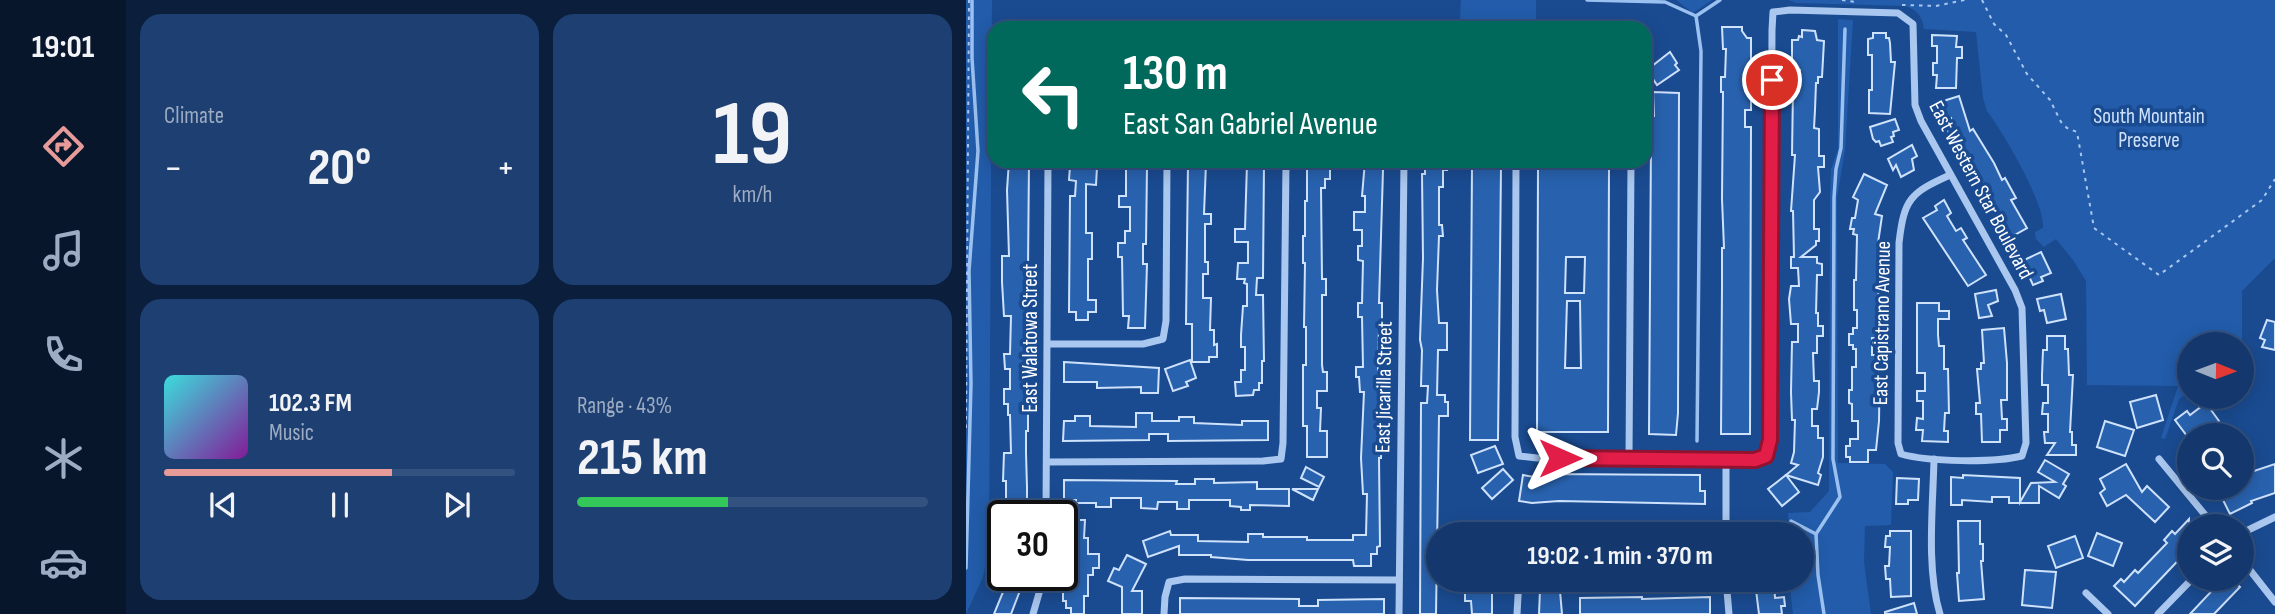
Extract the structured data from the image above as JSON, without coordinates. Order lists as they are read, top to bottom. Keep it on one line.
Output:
{"streets":{"street":["East Western Star Boulevard","East Capistrano Avenue","East Walatowa Street","East Jicarilla Street"]},"crossings":[["East Western Star Boulevard","East Capistrano Avenue"]],"parks":["South Mountain Preserve"],"north":"right","page":{"tabs":"19:01","tile":["Climate",["19","km/h"],["Range · 43%","215 km"]],"turn":["130 m","East San Gabriel Avenue"],"heat":["−","20°","+"],"song":["102.3 FM","Music"],"limit":"30","trip":"19:02 · 1 min · 370 m"}}
